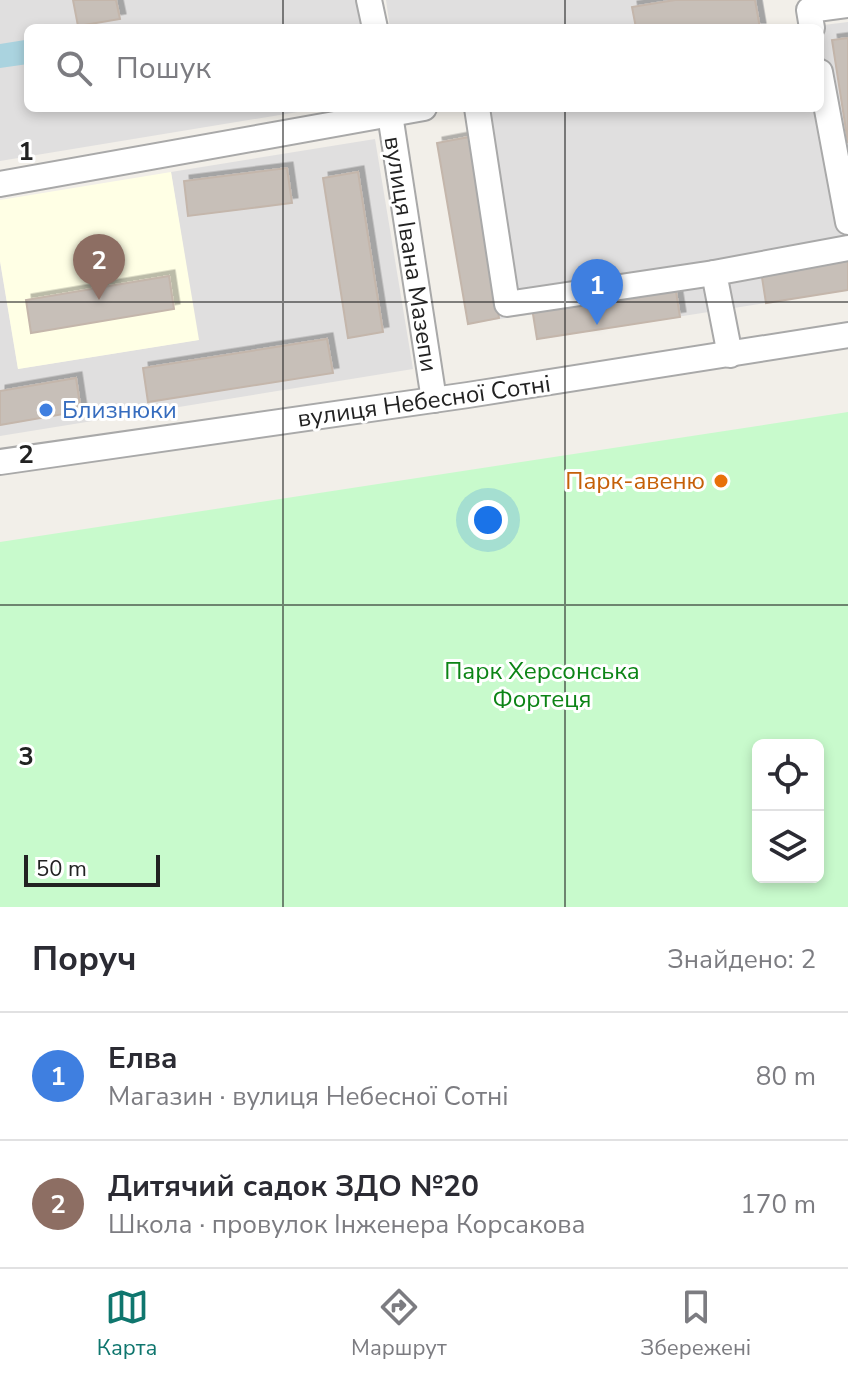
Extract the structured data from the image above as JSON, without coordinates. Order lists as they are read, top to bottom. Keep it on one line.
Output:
{"streets":{"street":["вулиця Івана Мазепи","вулиця Небесної Сотні"]},"crossings":[["вулиця Івана Мазепи","вулиця Небесної Сотні"]],"parks":["Парк Херсонська Фортеця"],"places":["Близнюки","Парк-авеню"],"scale_bar":"50 m","page":{"search":"Пошук","pins":["2","1"],"scale":"50 m","heading":["Поруч","Знайдено: 2"],"list":[{"mark":"1","name":"Елва","note":"Магазин · вулиця Небесної Сотні","value":"80 m"},{"mark":"2","name":"Дитячий садок ЗДО №20","note":"Школа · провулок Інженера Корсакова","value":"170 m"}],"nav":["Карта","Маршрут","Збережені"]},"grid":{"rows":["1","2","3"]}}
